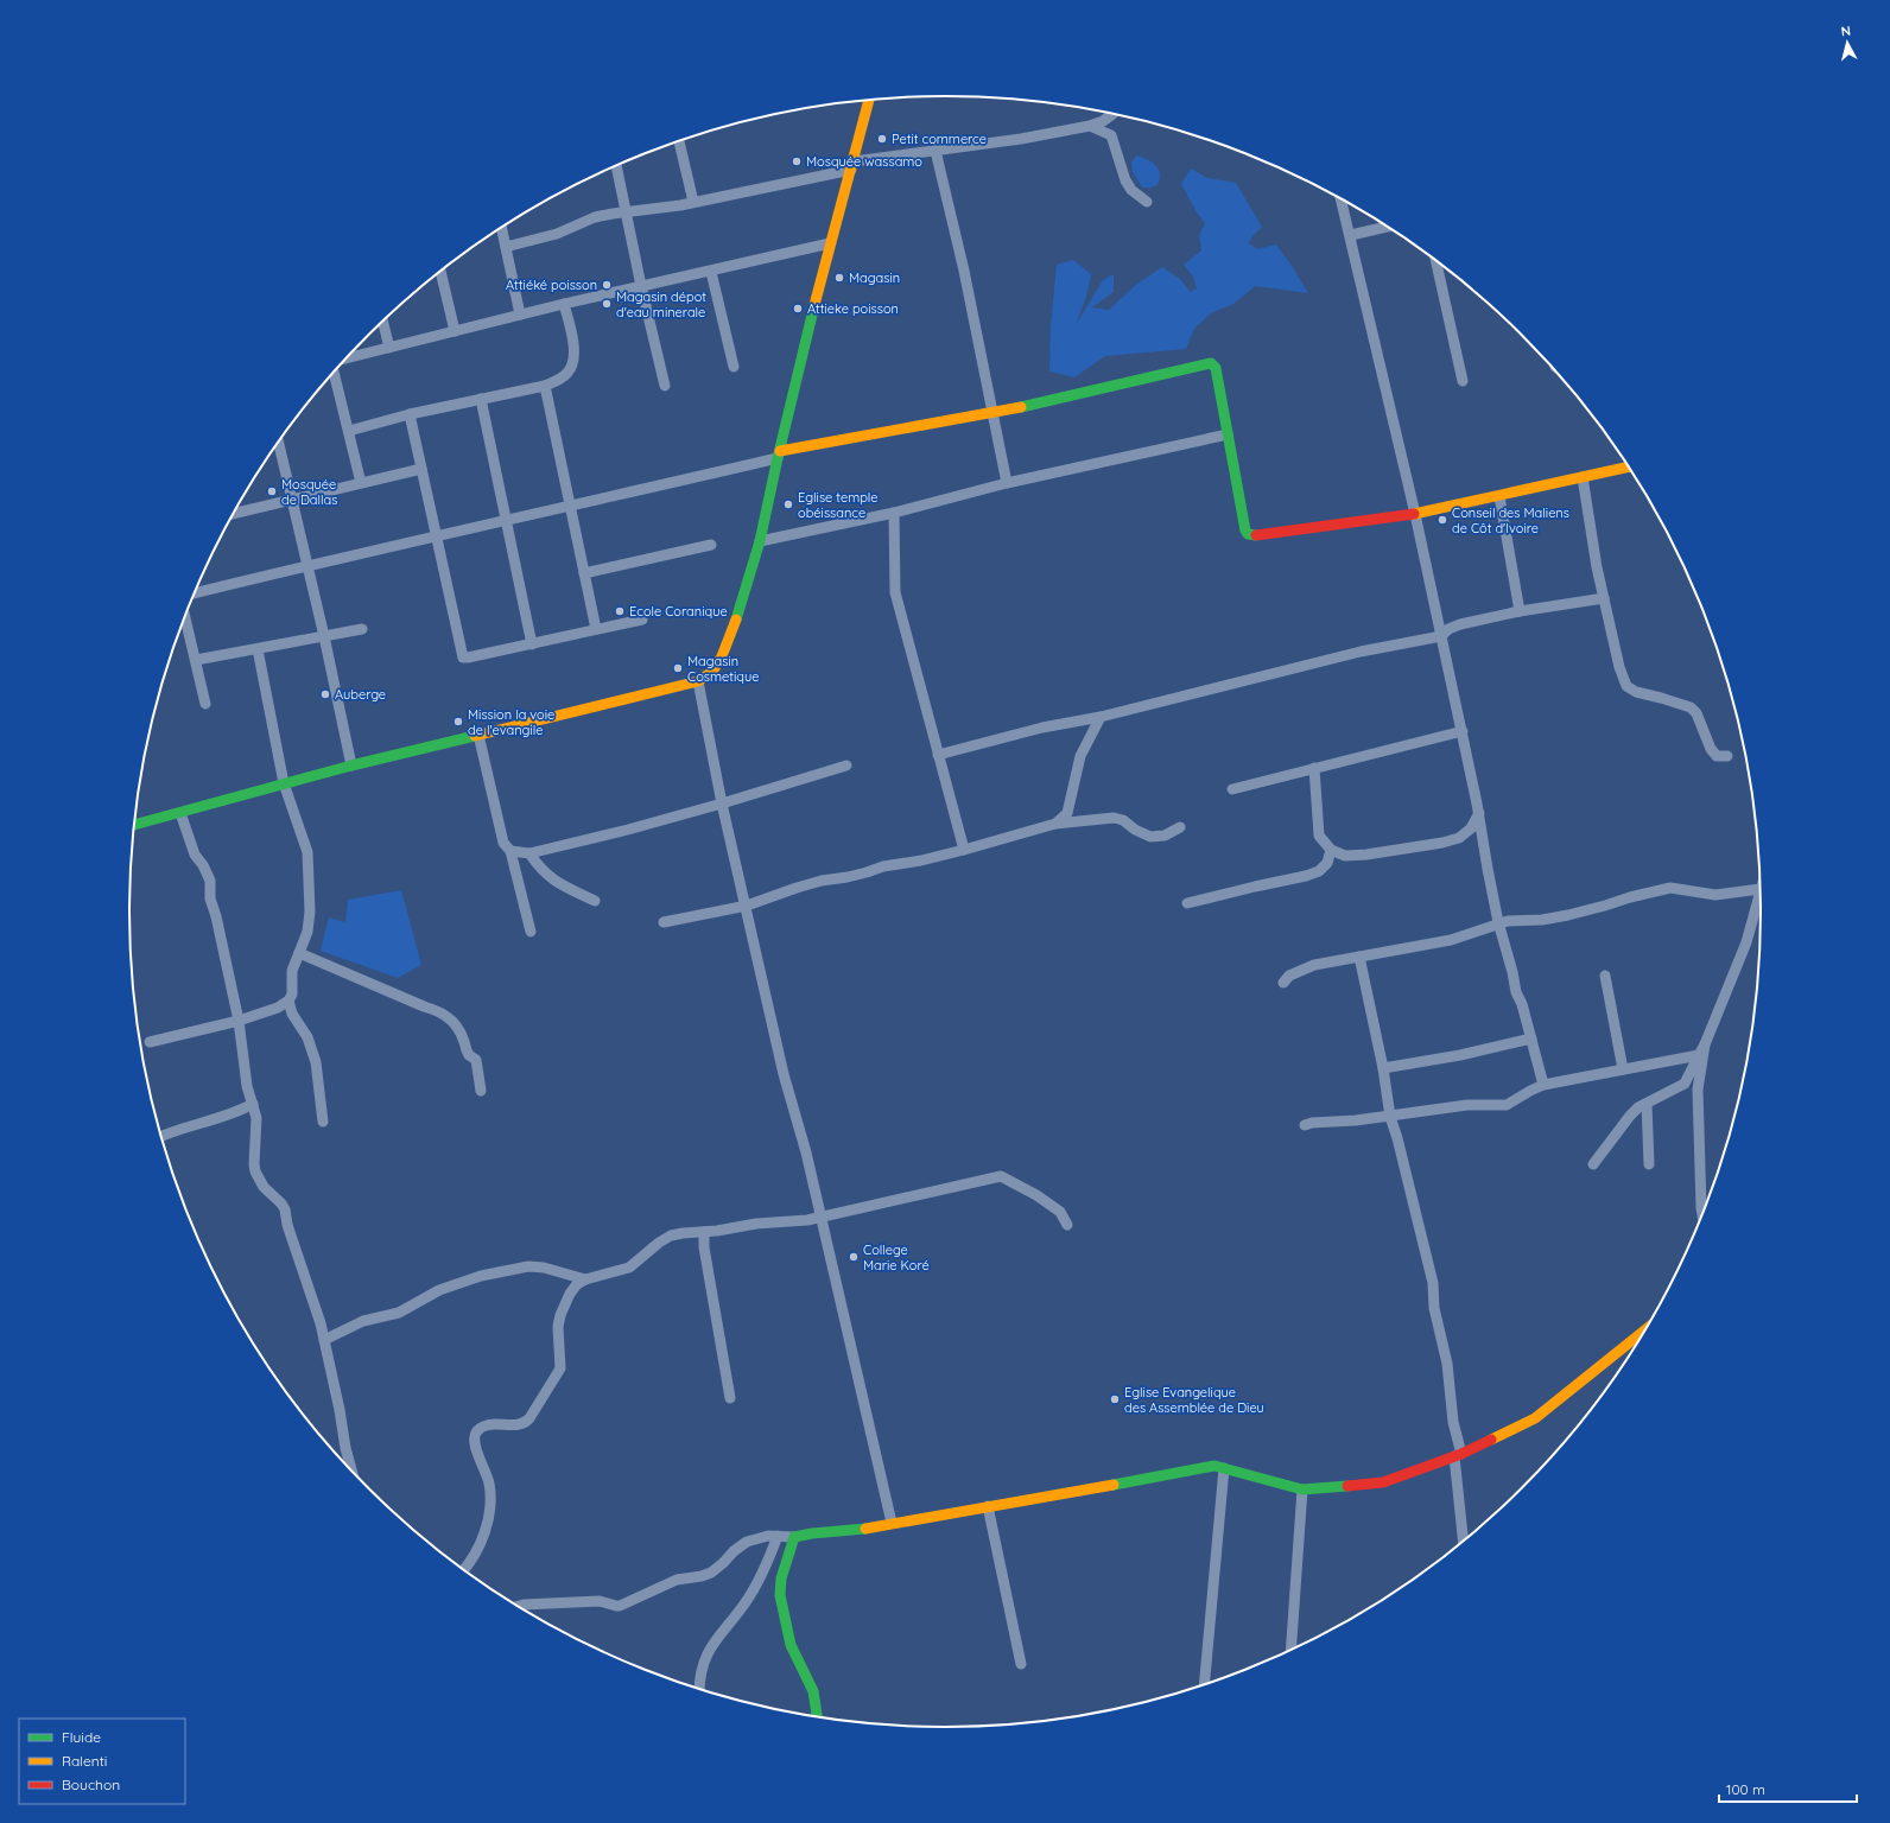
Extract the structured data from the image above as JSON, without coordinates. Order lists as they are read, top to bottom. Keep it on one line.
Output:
{"places":["Petit commerce","Mosquée wassamo","Magasin","Attiéké poisson","Magasin dépot d'eau minerale","Attieke poisson","Mosquée de Dallas","Eglise temple obéissance","Conseil des Maliens de Côt d'Ivoire","Ecole Coranique","Magasin Cosmetique","Auberge","Mission la voie de l'evangile","College Marie Koré","Eglise Evangelique des Assemblée de Dieu"],"legend":["Fluide","Ralenti","Bouchon"],"scale_bar":"100 m","north":"top"}
